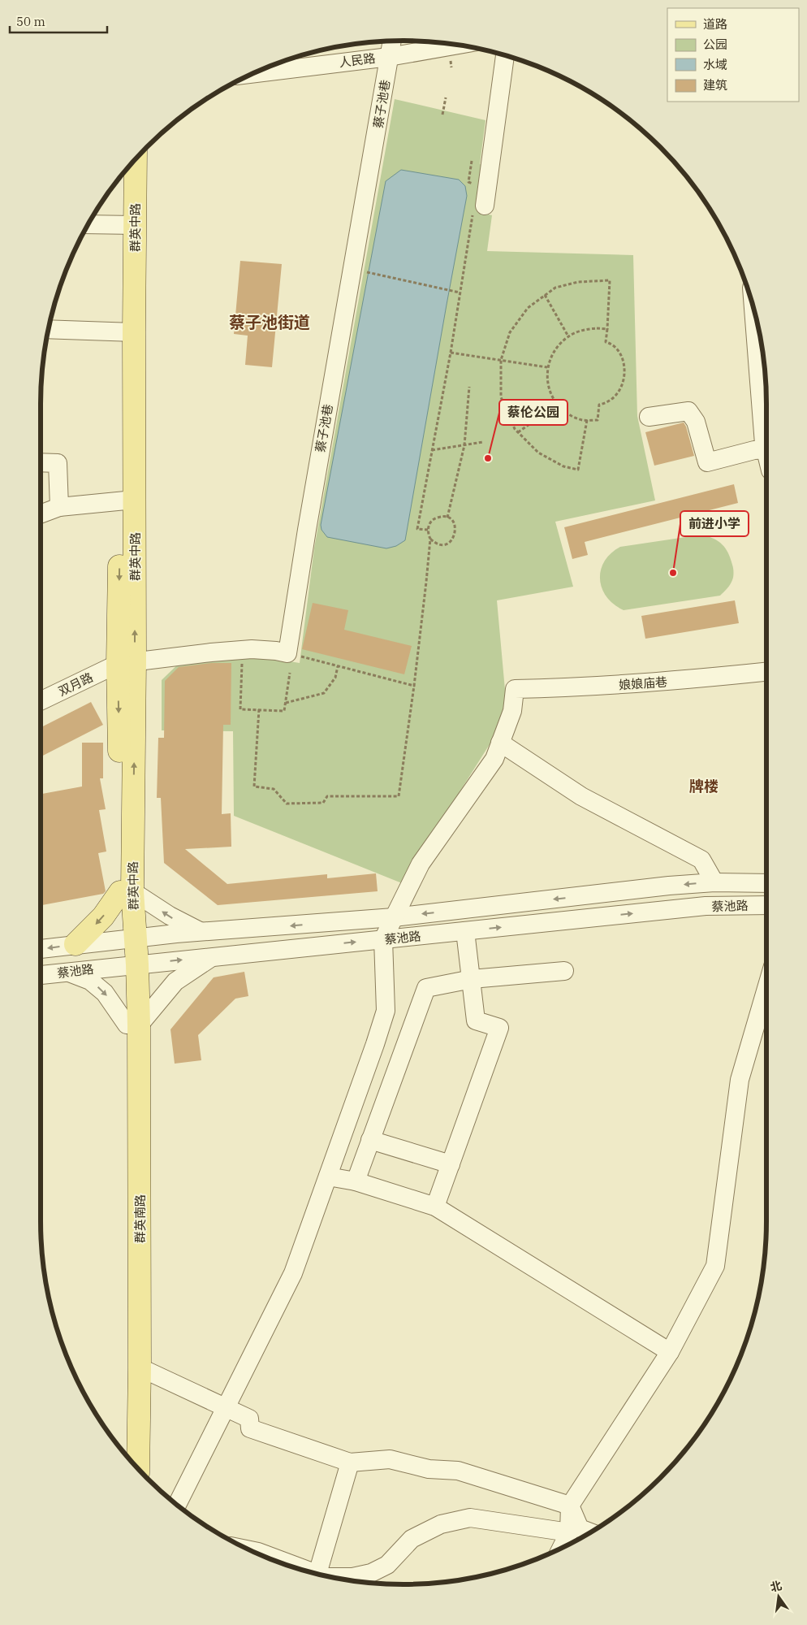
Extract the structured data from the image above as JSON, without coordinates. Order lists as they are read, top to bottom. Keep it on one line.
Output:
{"streets":{"main road":["群英中路","群英南路"],"street":["人民路","蔡子池巷","娘娘庙巷","双月路","蔡池路"]},"crossings":[["人民路","蔡子池巷"],["群英中路","双月路"],["群英中路","蔡池路"],["群英中路","群英南路"],["蔡池路","群英南路"]],"districts":["蔡子池街道","牌楼"],"places":["蔡伦公园","前进小学"],"legend":["道路","公园","水域","建筑"],"scale_bar":"50 m","north":"top"}
